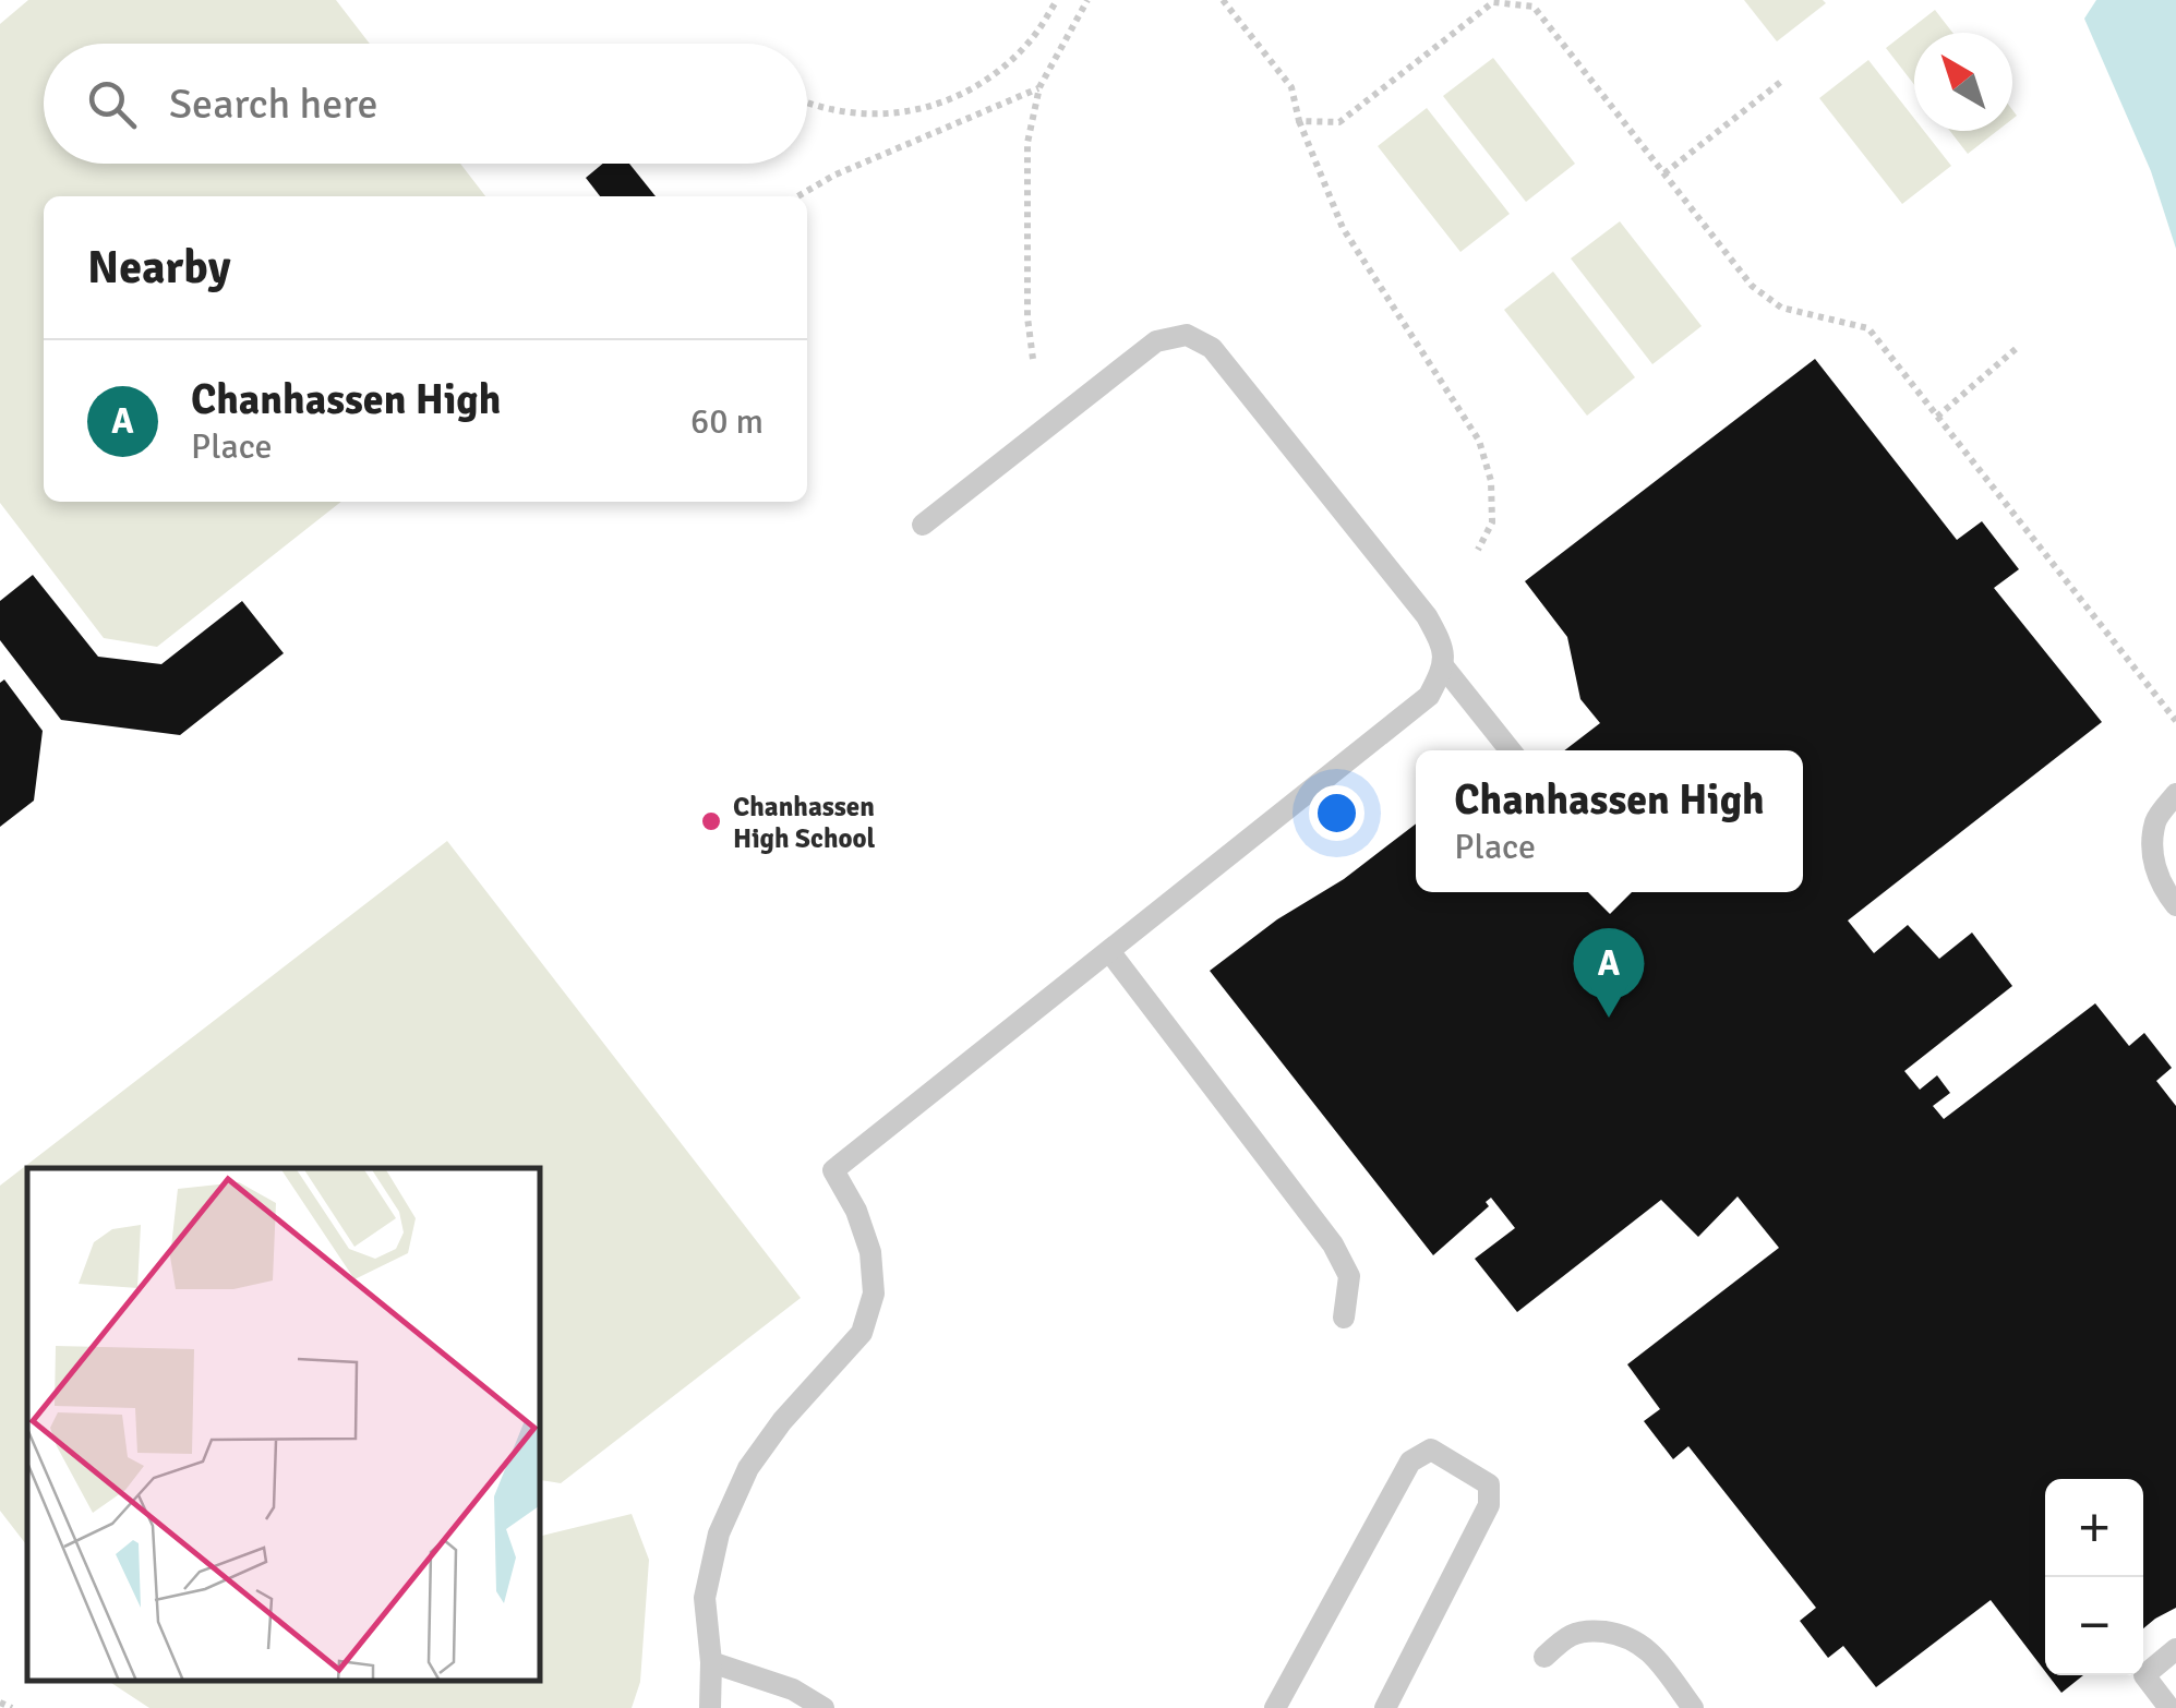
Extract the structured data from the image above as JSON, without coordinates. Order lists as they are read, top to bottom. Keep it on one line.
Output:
{"places":["Chanhassen High School"],"north":"top left","page":{"search":"Search here","heading":"Nearby","list":[{"mark":"A","name":"Chanhassen High","note":"Place","value":"60 m"}],"popup":["Chanhassen High","Place"],"pins":"A","map_buttons":["+","−"]}}
